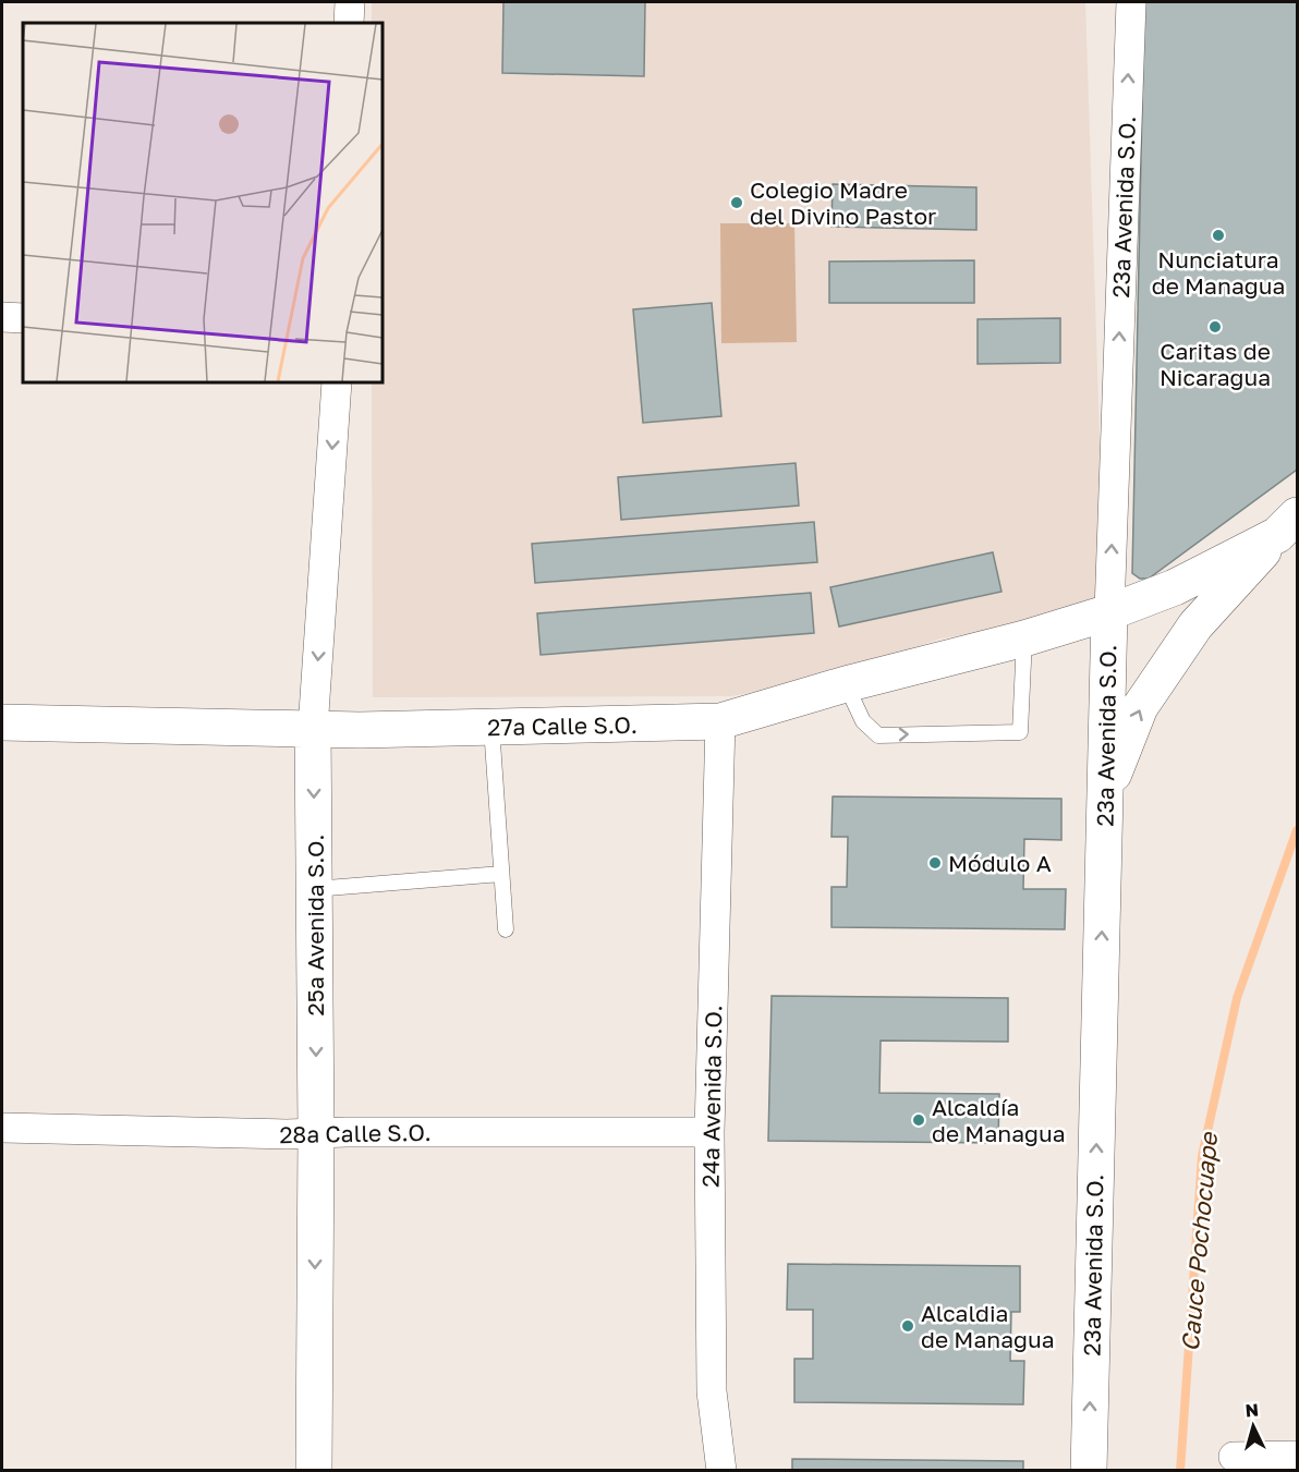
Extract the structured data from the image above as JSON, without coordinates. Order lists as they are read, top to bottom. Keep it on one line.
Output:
{"streets":{"street":["23a Avenida S.O.","27a Calle S.O.","25a Avenida S.O.","24a Avenida S.O.","28a Calle S.O."]},"crossings":[["23a Avenida S.O.","27a Calle S.O."],["27a Calle S.O.","25a Avenida S.O."],["27a Calle S.O.","24a Avenida S.O."],["25a Avenida S.O.","28a Calle S.O."],["24a Avenida S.O.","28a Calle S.O."]],"one_way":["23a Avenida S.O.","25a Avenida S.O."],"water":["Cauce Pochocuape"],"places":["Colegio Madre del Divino Pastor","Nunciatura de Managua","Caritas de Nicaragua","Módulo A","Alcaldía de Managua","Alcaldia de Managua"],"north":"top"}
